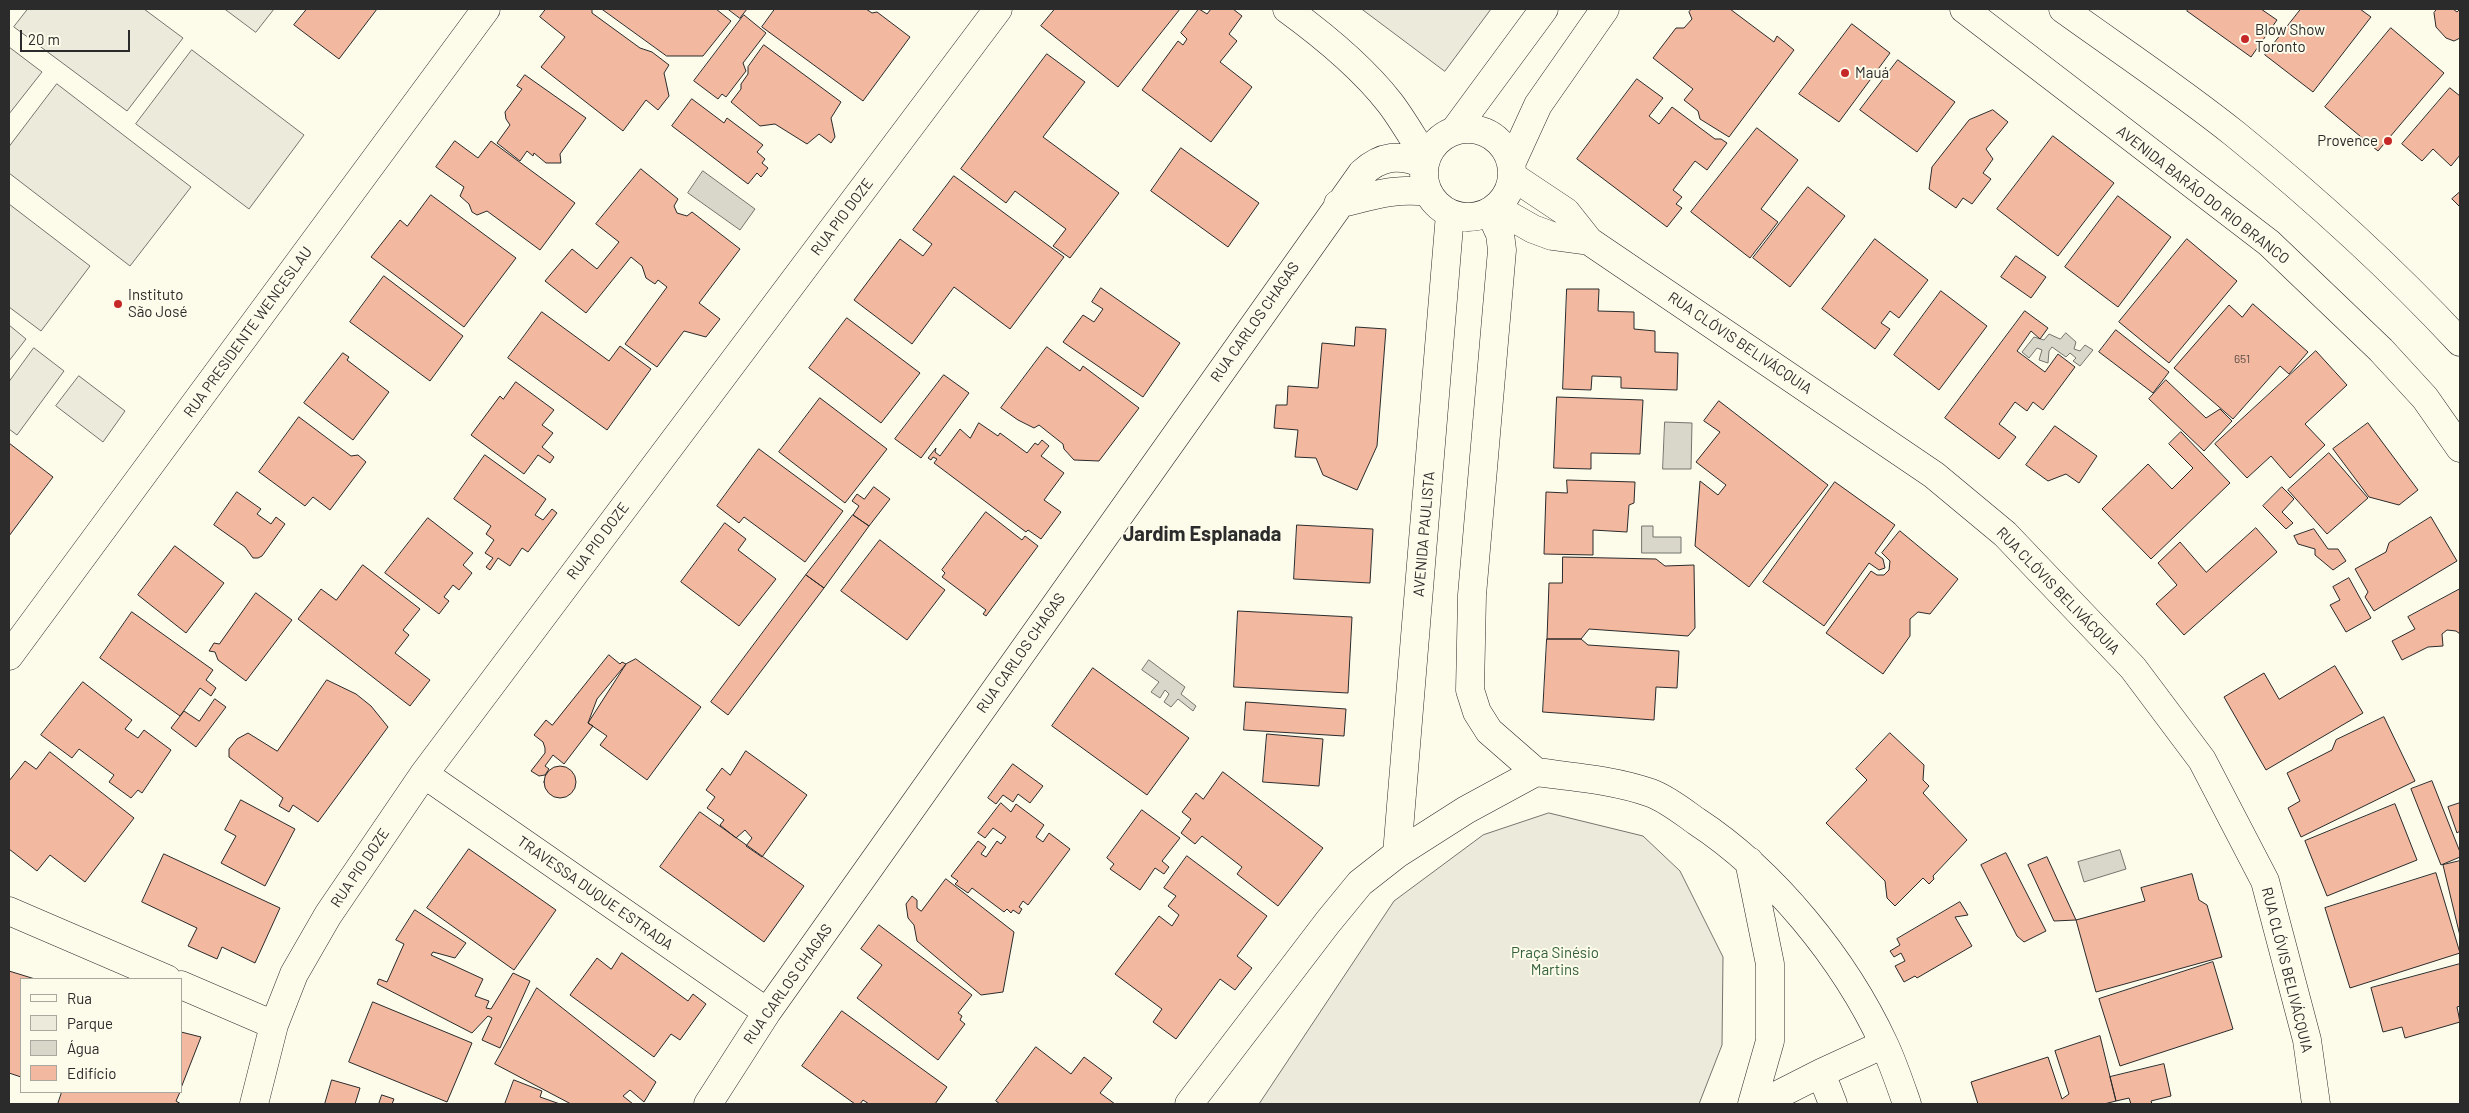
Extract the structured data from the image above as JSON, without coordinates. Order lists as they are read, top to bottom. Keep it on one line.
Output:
{"streets":{"street":["AVENIDA BARÃO DO RIO BRANCO","RUA PIO DOZE","RUA CARLOS CHAGAS","RUA PRESIDENTE WENCESLAU","RUA CLÓVIS BELIVÁCQUIA","AVENIDA PAULISTA","TRAVESSA DUQUE ESTRADA"]},"crossings":[["RUA PIO DOZE","TRAVESSA DUQUE ESTRADA"],["RUA CARLOS CHAGAS","RUA CLÓVIS BELIVÁCQUIA"],["RUA CARLOS CHAGAS","AVENIDA PAULISTA"],["RUA CARLOS CHAGAS","TRAVESSA DUQUE ESTRADA"],["RUA CLÓVIS BELIVÁCQUIA","AVENIDA PAULISTA"]],"districts":["Jardim Esplanada"],"parks":["Praça Sinésio Martins"],"places":["Blow Show Toronto","Mauá","Provence","Instituto São José"],"house_numbers":["651"],"legend":["Rua","Parque","Água","Edifício"],"scale_bar":"20 m"}
